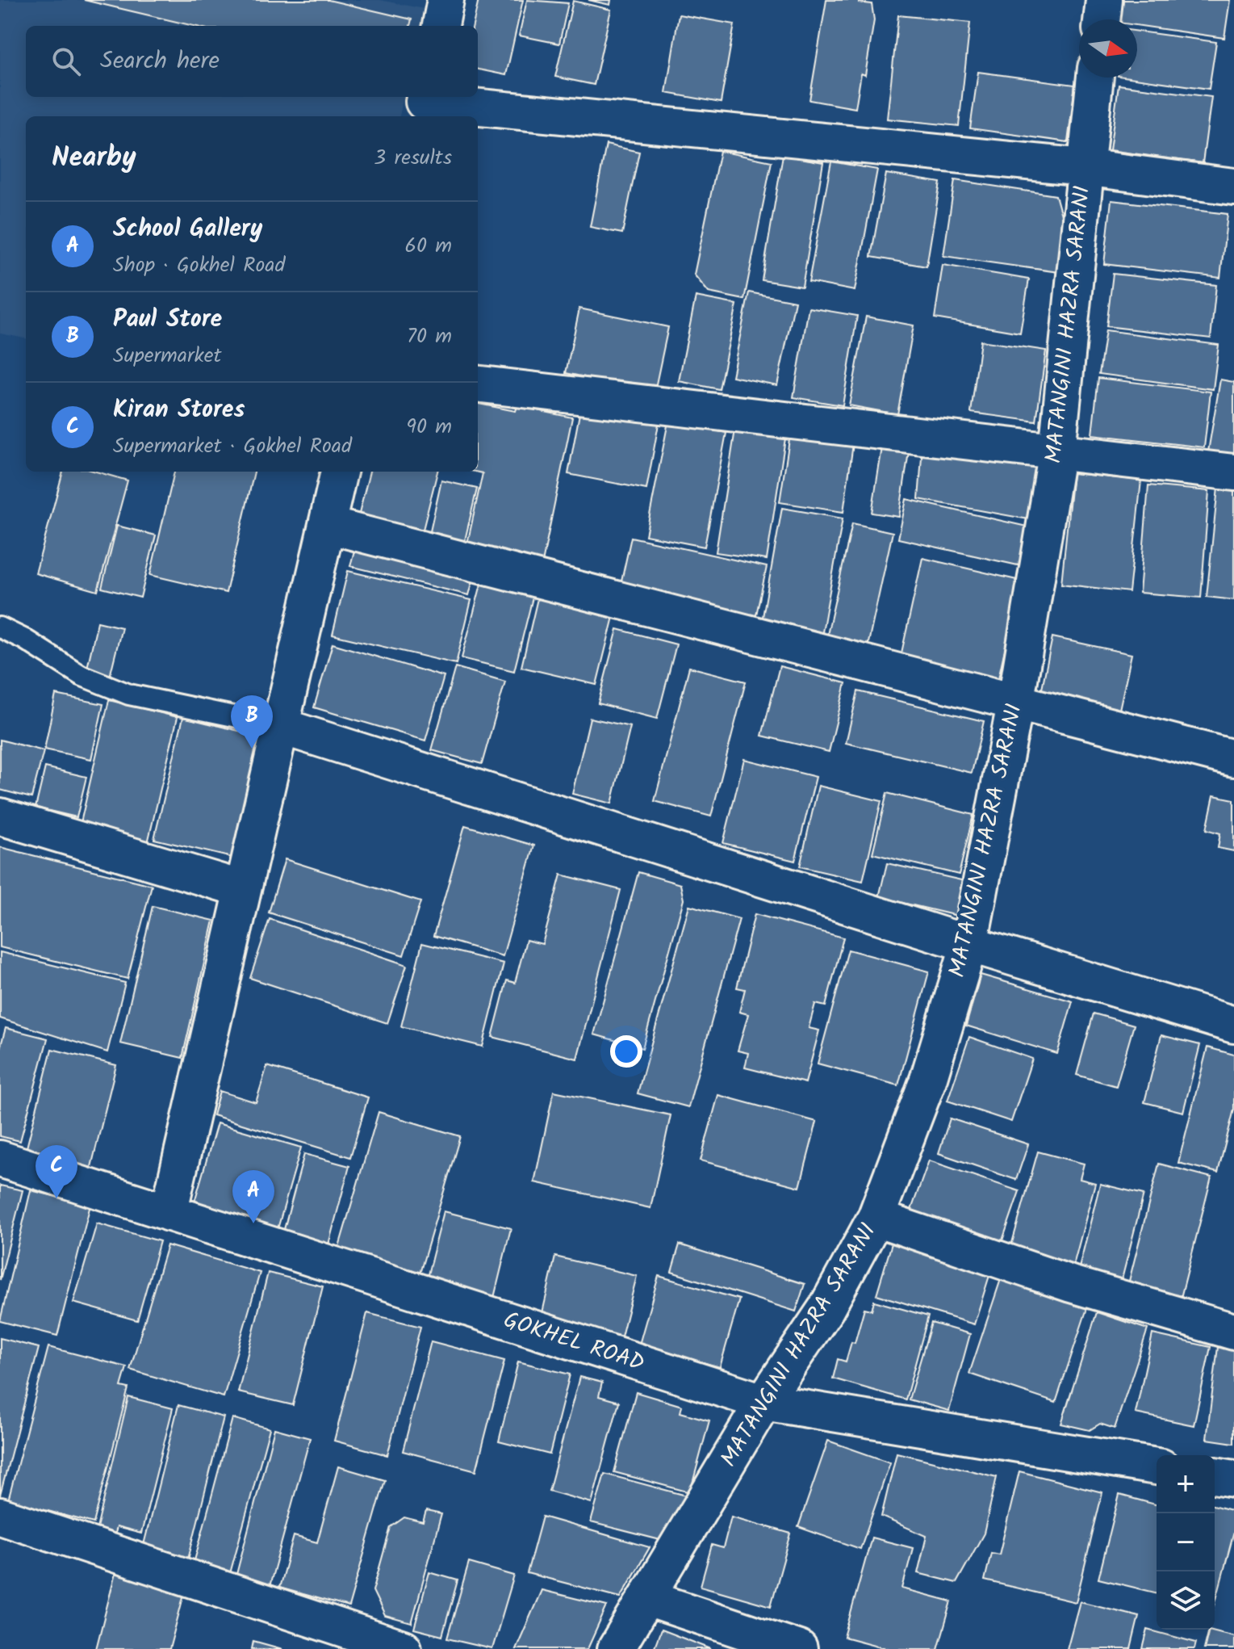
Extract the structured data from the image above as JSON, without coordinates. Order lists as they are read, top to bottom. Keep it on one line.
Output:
{"streets":{"street":["MATANGINI HAZRA SARANI","GOKHEL ROAD"]},"crossings":[["MATANGINI HAZRA SARANI","GOKHEL ROAD"]],"north":"right","page":{"search":"Search here","heading":["Nearby","3 results"],"list":[{"mark":"A","name":"School Gallery","note":"Shop · Gokhel Road","value":"60 m"},{"mark":"B","name":"Paul Store","note":"Supermarket","value":"70 m"},{"mark":"C","name":"Kiran Stores","note":"Supermarket · Gokhel Road","value":"90 m"}],"pins":["B","C","A"],"map_buttons":["+","−"]}}
